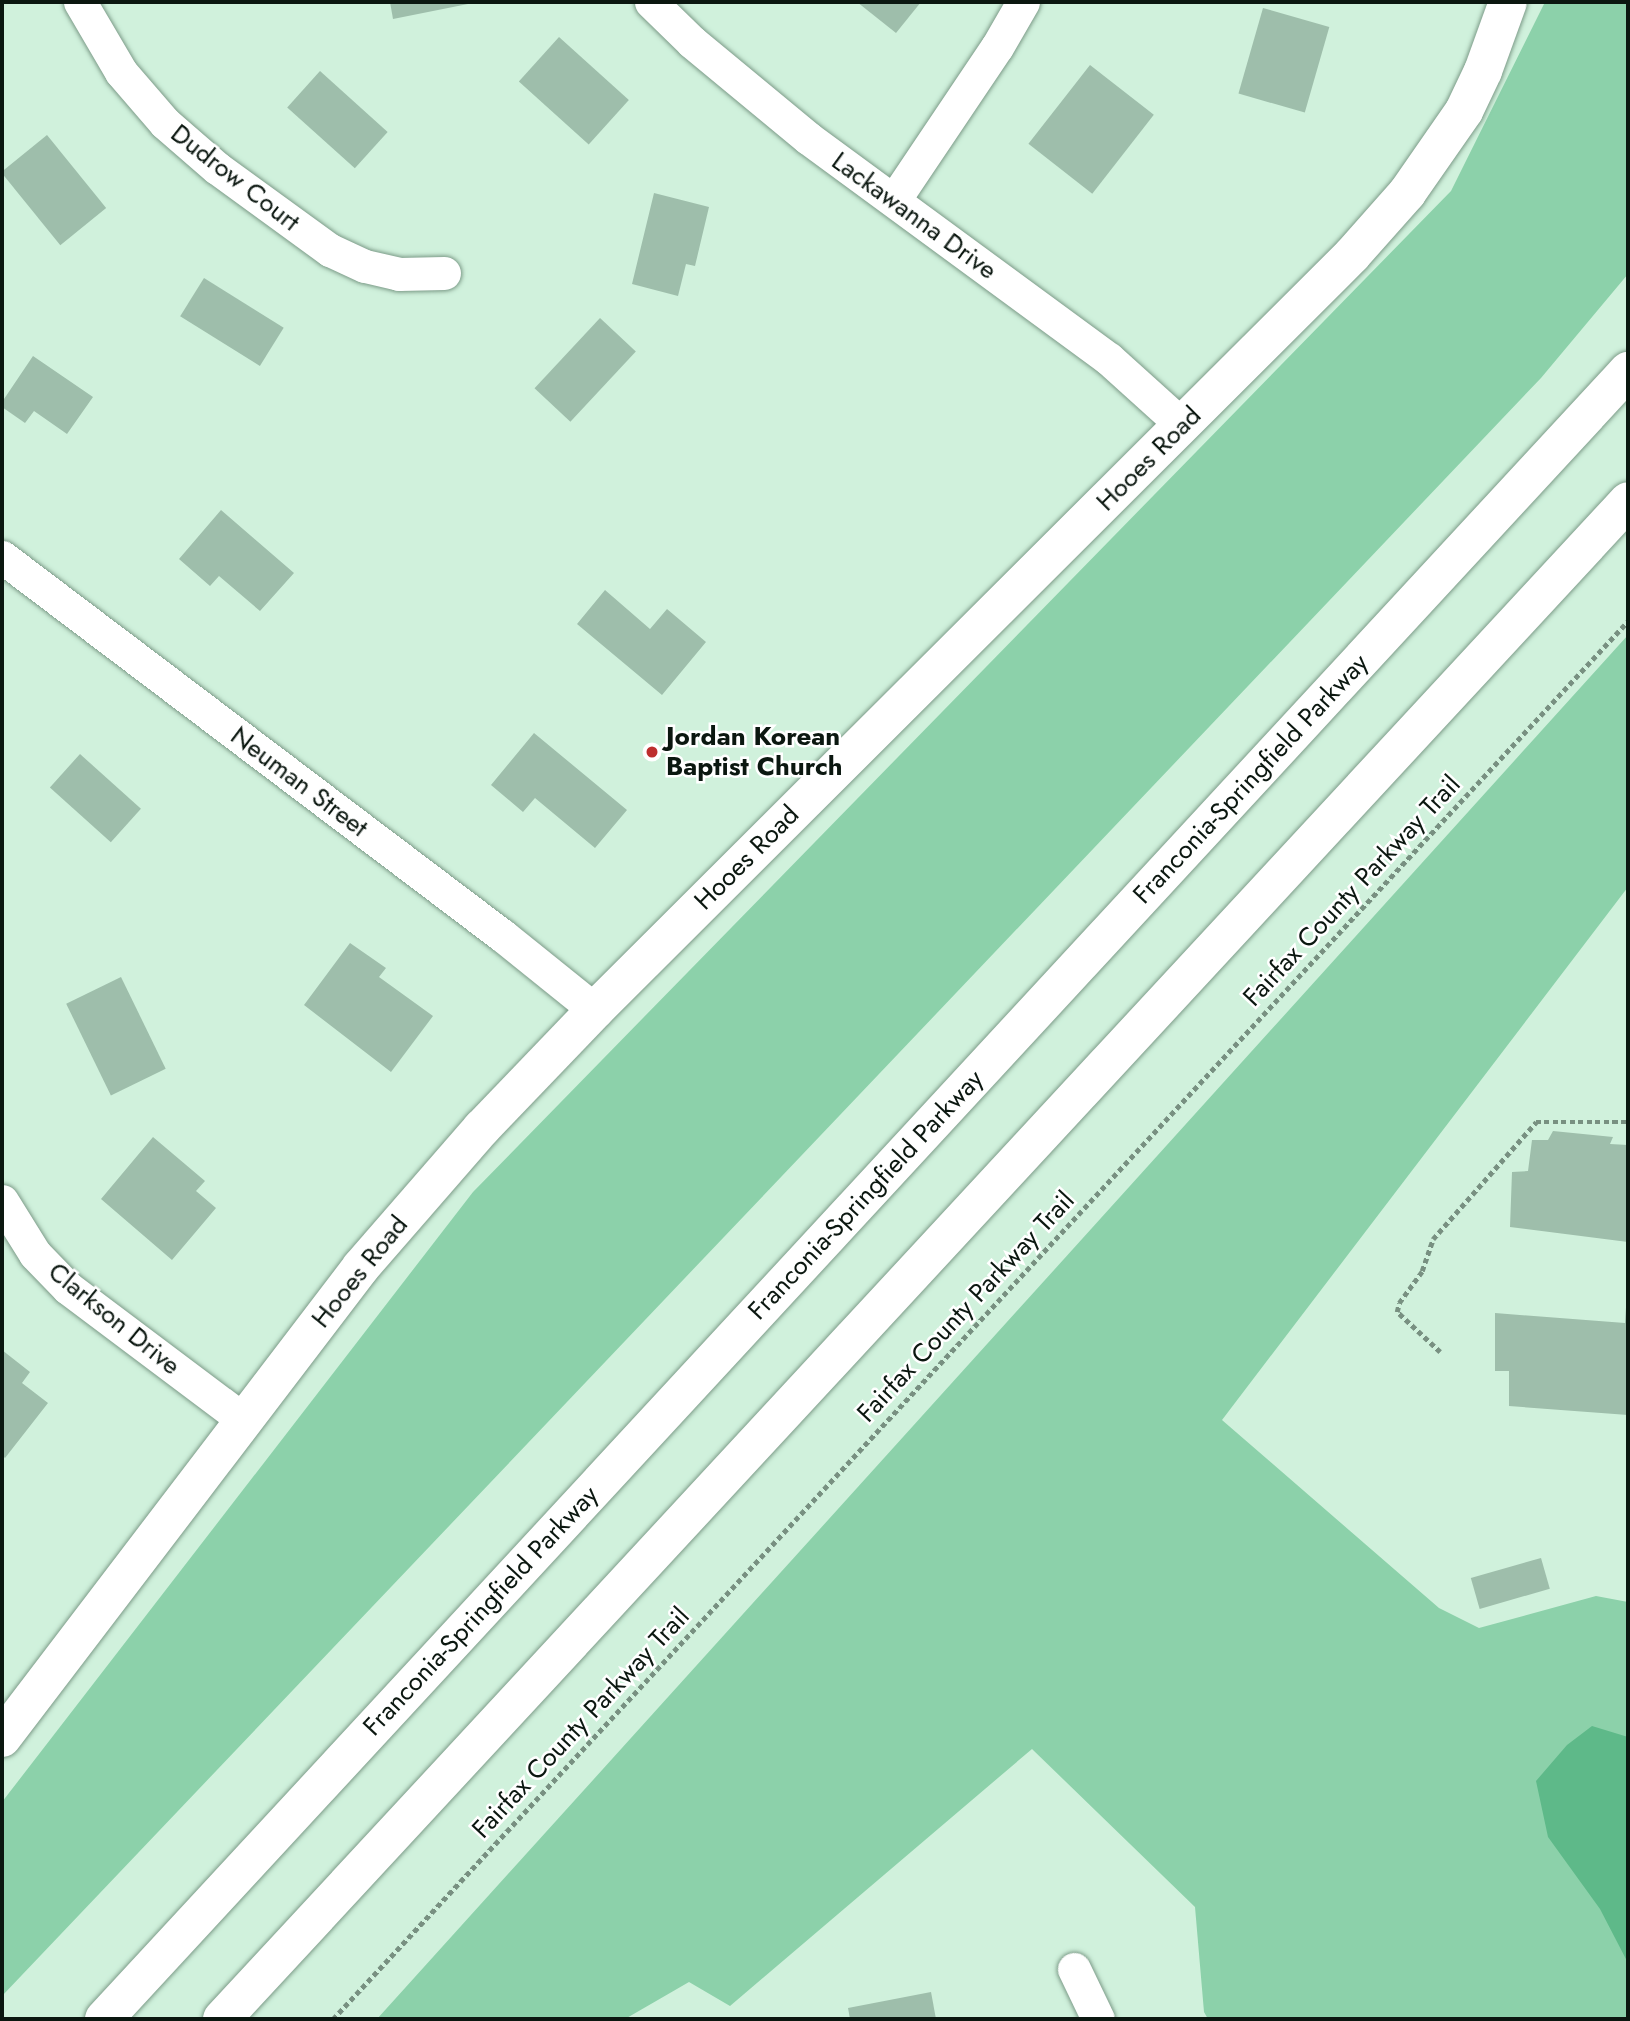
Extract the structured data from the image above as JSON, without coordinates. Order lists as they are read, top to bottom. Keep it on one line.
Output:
{"streets":{"main road":["Hooes Road","Franconia-Springfield Parkway"],"street":["Dudrow Court","Lackawanna Drive","Neuman Street","Clarkson Drive"],"path":["Fairfax County Parkway Trail"]},"crossings":[["Lackawanna Drive","Hooes Road"],["Hooes Road","Neuman Street"],["Hooes Road","Clarkson Drive"]],"places":["Jordan Korean Baptist Church"]}
